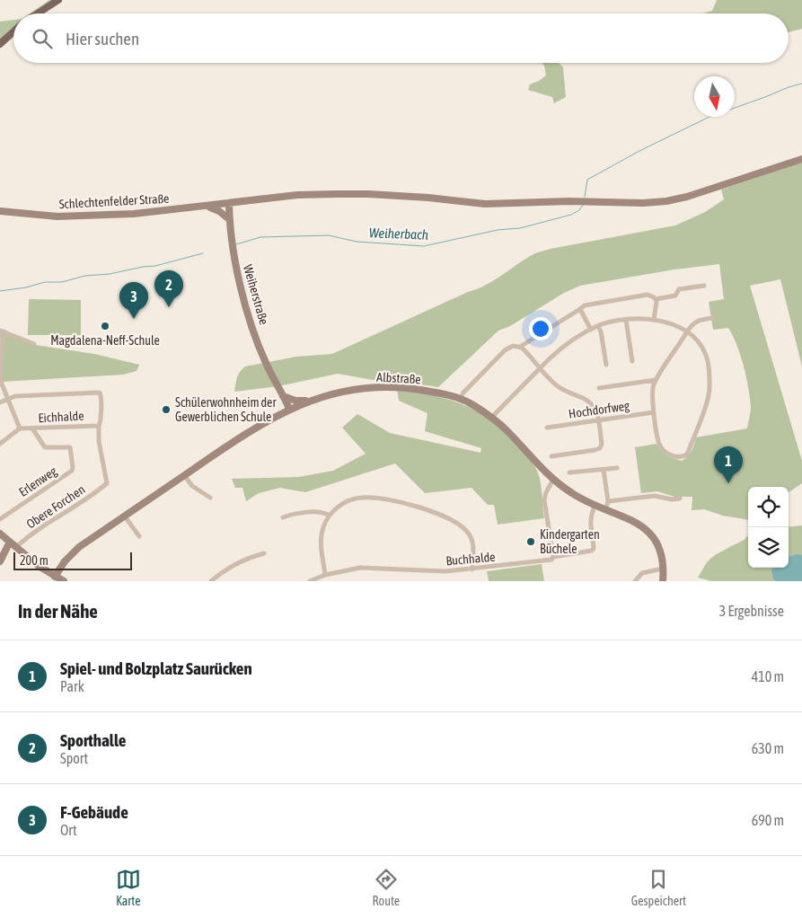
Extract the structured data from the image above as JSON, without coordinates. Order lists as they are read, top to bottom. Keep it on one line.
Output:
{"streets":{"street":["Schlechtenfelder Straße","Weiherstraße","Albstraße","Hochdorfweg","Eichhalde","Erlenweg","Obere Forchen","Buchhalde"]},"crossings":[["Schlechtenfelder Straße","Weiherstraße"],["Weiherstraße","Albstraße"],["Eichhalde","Erlenweg"],["Eichhalde","Obere Forchen"]],"water":["Weiherbach"],"places":["Magdalena-Neff-Schule","Schülerwohnheim der Gewerblichen Schule","Kindergarten Büchele"],"scale_bar":"200 m","north":"bottom","page":{"search":"Hier suchen","pins":["2","3","1"],"scale":"200 m","heading":["In der Nähe","3 Ergebnisse"],"list":[{"mark":"1","name":"Spiel- und Bolzplatz Saurücken","note":"Park","value":"410 m"},{"mark":"2","name":"Sporthalle","note":"Sport","value":"630 m"},{"mark":"3","name":"F-Gebäude","note":"Ort","value":"690 m"}],"nav":["Karte","Route","Gespeichert"]}}
